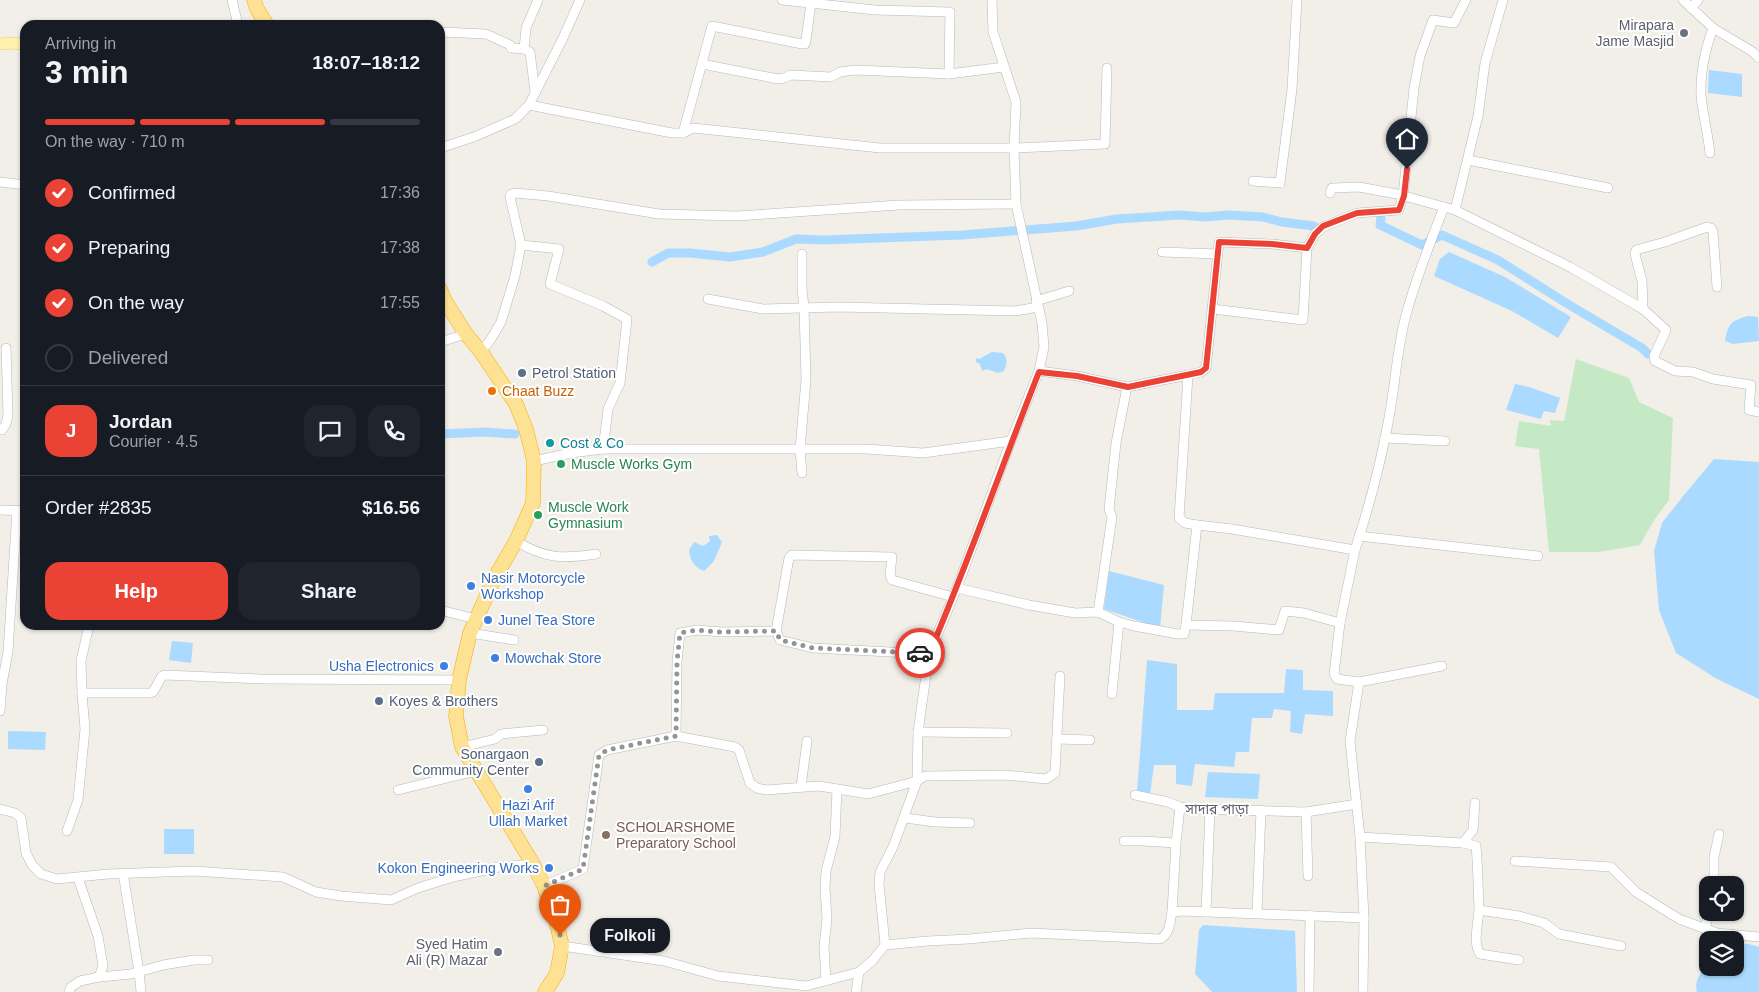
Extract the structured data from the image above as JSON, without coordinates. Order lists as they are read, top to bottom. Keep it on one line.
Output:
{"streets":{"street":["সাদার পাড়া"]},"places":["Mirapara Jame Masjid","Petrol Station","Chaat Buzz","Cost & Co","Muscle Works Gym","Muscle Work Gymnasium","Nasir Motorcycle Workshop","Junel Tea Store","Mowchak Store","Usha Electronics","Koyes & Brothers","Sonargaon Community Center","Hazi Arif Ullah Market","SCHOLARSHOME Preparatory School","Kokon Engineering Works","Folkoli","Syed Hatim Ali (R) Mazar"],"page":{"heading":["3 min","Arriving in","18:07–18:12"],"panel":["Jordan","Courier · 4.5","Order #2835","$16.56"],"bar":"On the way · 710 m","list":[["Confirmed","17:36"],["Preparing","17:38"],["On the way","17:55"],"Delivered"],"round":"J","buttons":["Help","Share"],"bubble":"Folkoli"}}
